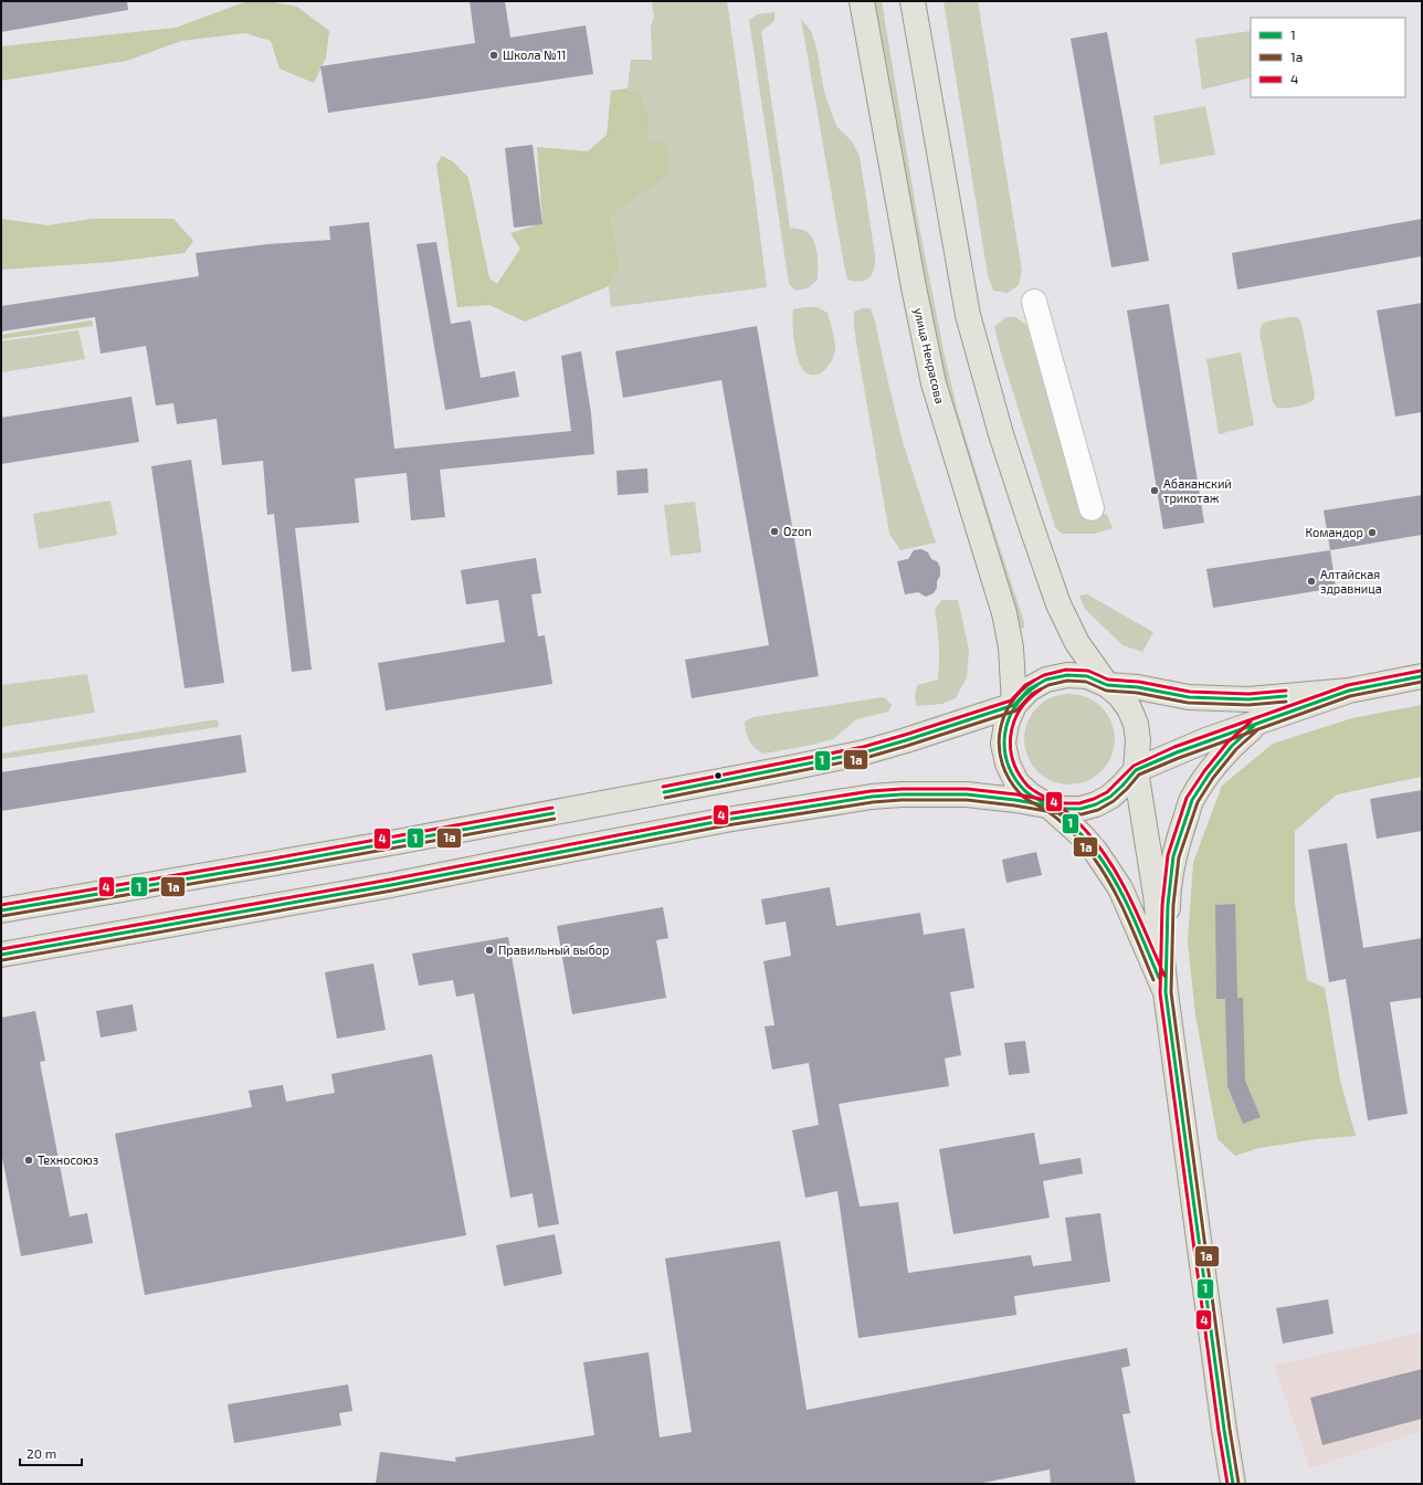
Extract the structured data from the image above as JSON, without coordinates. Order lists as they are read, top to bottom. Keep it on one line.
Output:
{"streets":{"main road":["улица Некрасова"]},"places":["Школа №11","Абаканский трикотаж","Ozon","Командор","Алтайская здравница","Правильный выбор","Техносоюз"],"lines":["transit line 4","transit line 1","transit line 1а"],"legend":["1","1а","4"],"scale_bar":"20 m"}
